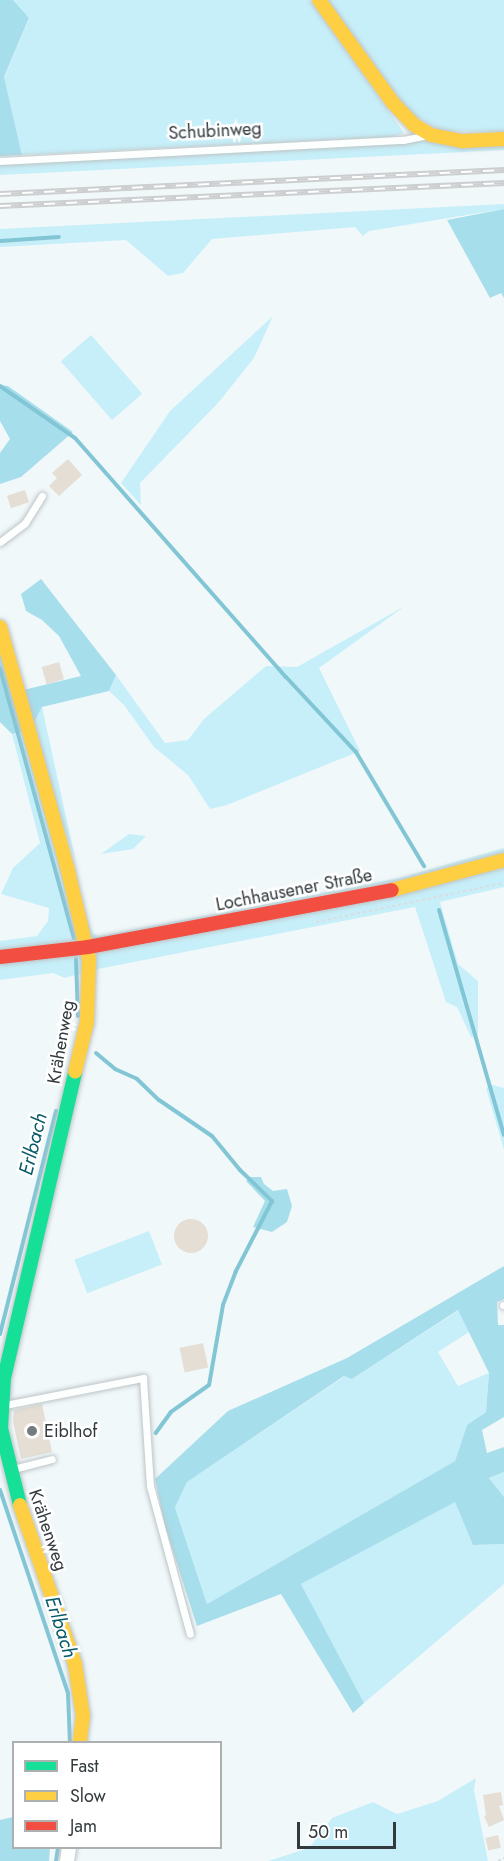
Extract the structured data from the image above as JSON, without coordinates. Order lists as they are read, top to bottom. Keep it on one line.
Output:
{"streets":{"street":["Lochhausener Straße","Krähenweg"],"lane":["Schubinweg"]},"crossings":[["Lochhausener Straße","Krähenweg"]],"water":["Erlbach"],"places":["Eiblhof"],"legend":["Fast","Slow","Jam"],"scale_bar":"50 m"}
